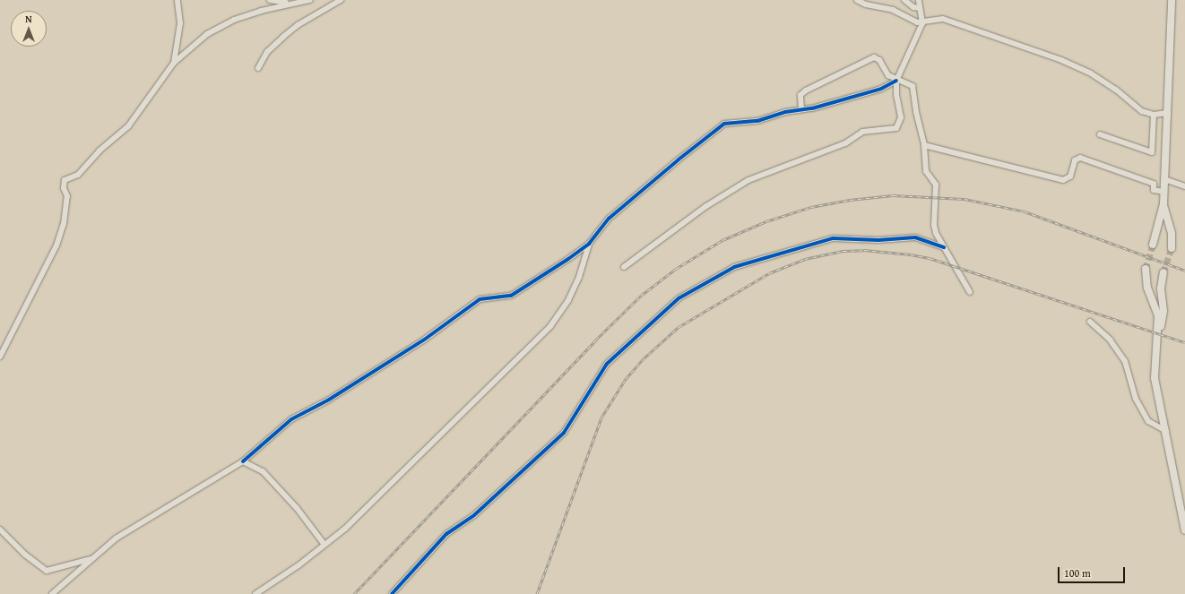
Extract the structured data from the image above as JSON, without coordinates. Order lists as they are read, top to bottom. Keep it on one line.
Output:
{"scale_bar":"100 m","north":"top"}
